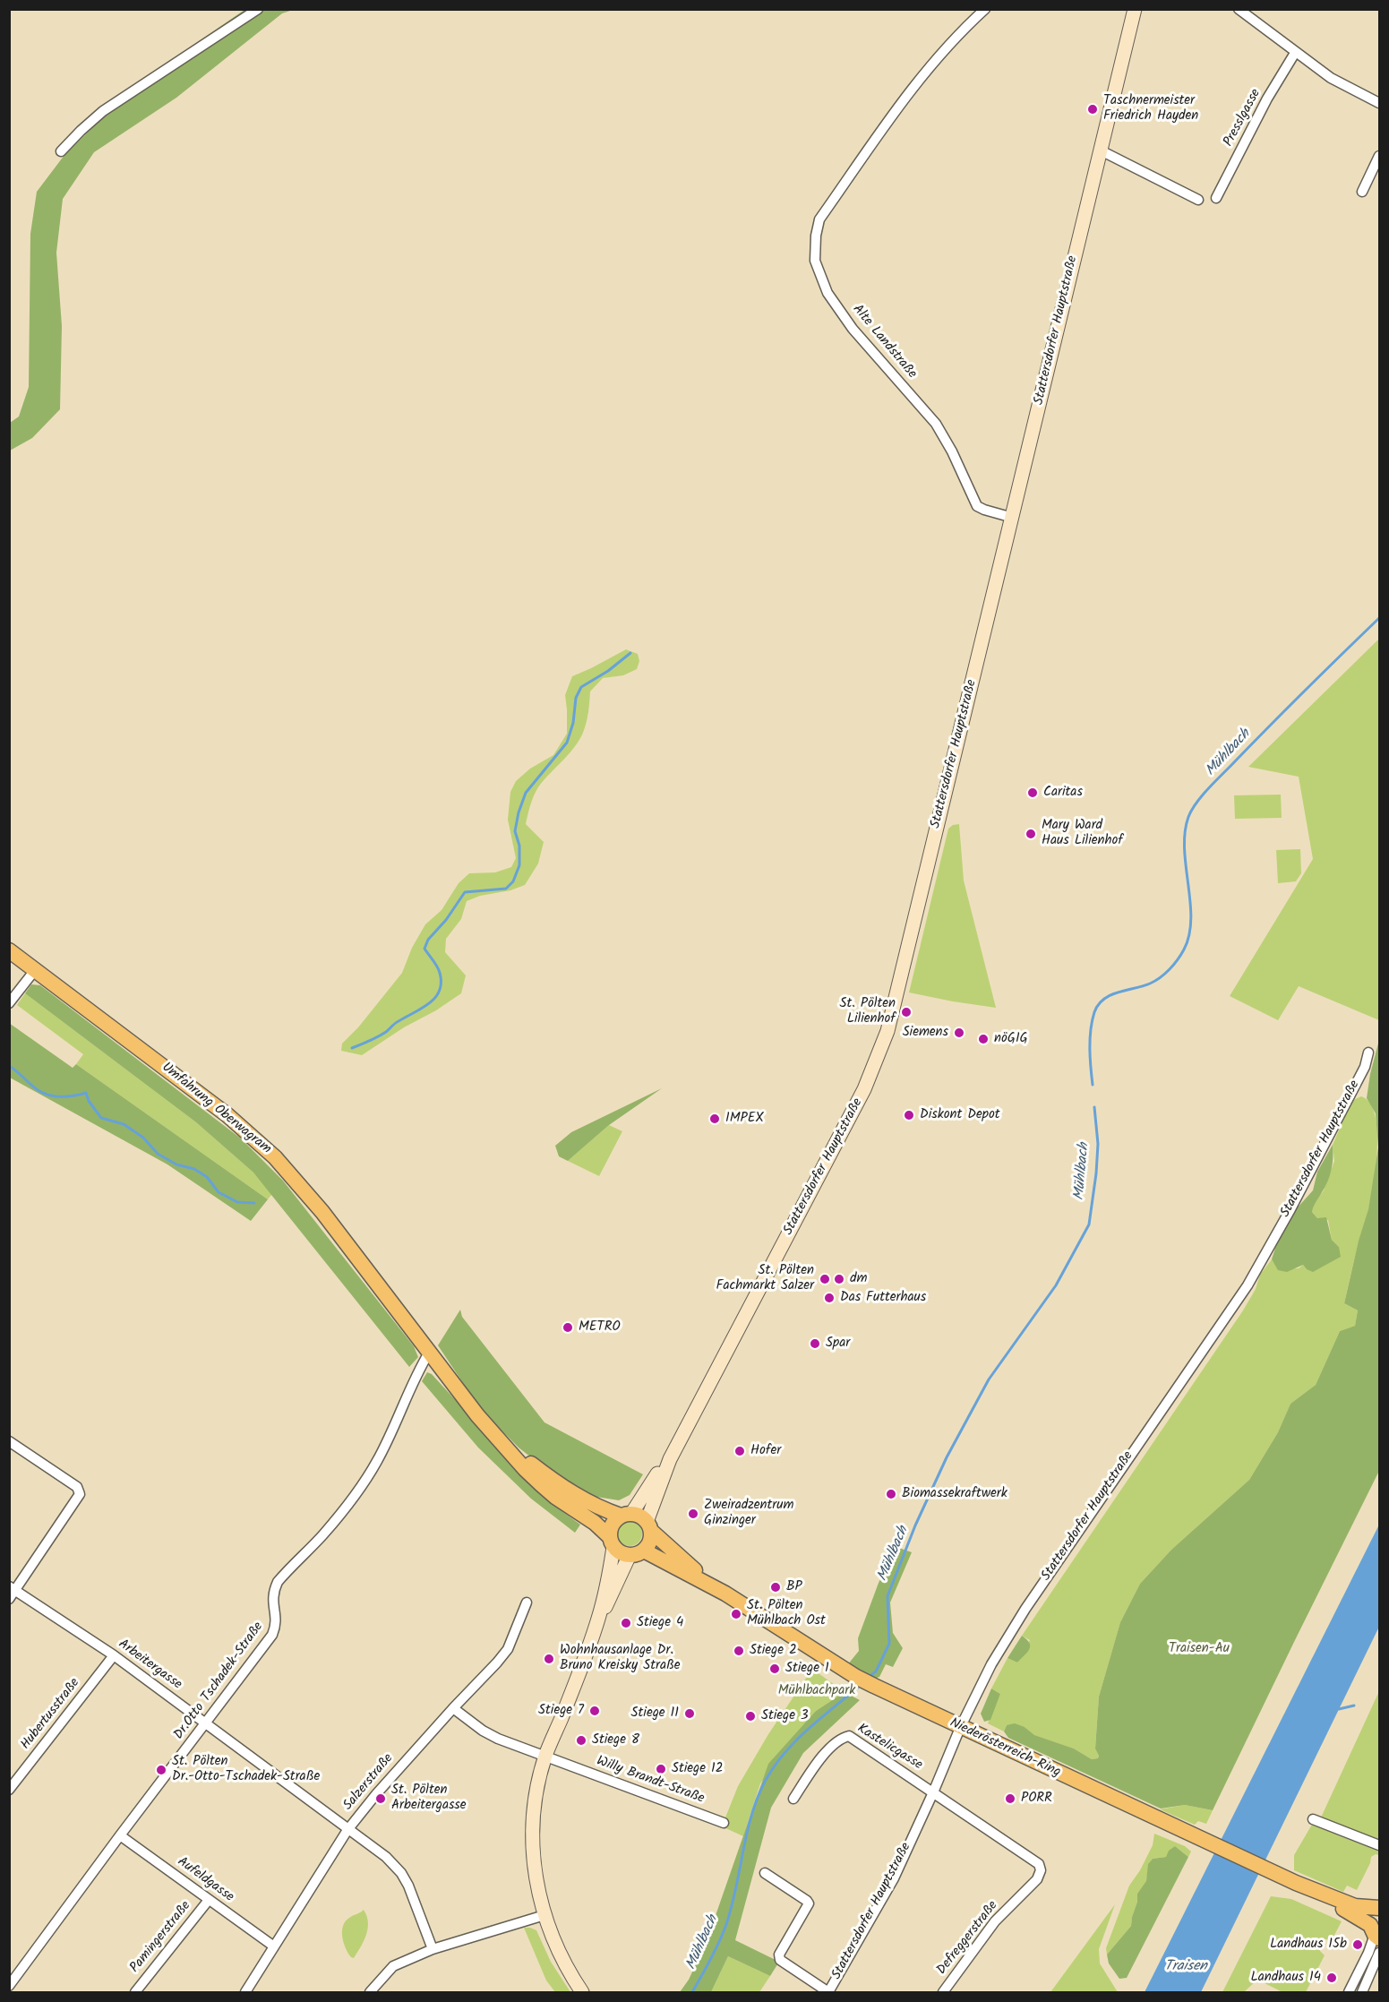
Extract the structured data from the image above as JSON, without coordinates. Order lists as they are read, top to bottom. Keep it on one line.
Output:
{"streets":{"main road":["Stattersdorfer Hauptstraße","Umfahrung Oberwagram","Niederösterreich-Ring"],"street":["Presslgasse","Alte Landstraße","Arbeitergasse","Dr.Otto Tschadek-Straße","Hubertusstraße","Kastelicgasse","Willy Brandt-Straße","Salzerstraße","Aufeldgasse","Pamingerstraße","Defreggerstraße"]},"crossings":[["Stattersdorfer Hauptstraße","Alte Landstraße"],["Stattersdorfer Hauptstraße","Kastelicgasse"],["Stattersdorfer Hauptstraße","Niederösterreich-Ring"],["Stattersdorfer Hauptstraße","Defreggerstraße"],["Umfahrung Oberwagram","Dr.Otto Tschadek-Straße"],["Arbeitergasse","Dr.Otto Tschadek-Straße"],["Arbeitergasse","Hubertusstraße"],["Arbeitergasse","Salzerstraße"],["Dr.Otto Tschadek-Straße","Aufeldgasse"],["Kastelicgasse","Defreggerstraße"],["Willy Brandt-Straße","Salzerstraße"],["Salzerstraße","Aufeldgasse"],["Aufeldgasse","Pamingerstraße"]],"water":["Mühlbach","Traisen"],"parks":["Traisen-Au","Mühlbachpark"],"places":["Taschnermeister Friedrich Hayden","Caritas","Mary Ward Haus Lilienhof","St. Pölten Lilienhof","Siemens","nöGIG","Diskont Depot","IMPEX","St. Pölten Fachmarkt Salzer","dm","Das Futterhaus","METRO","Spar","Hofer","Biomassekraftwerk","Zweiradzentrum Ginzinger","BP","St. Pölten Mühlbach Ost","Stiege 4","Stiege 2","Wohnhausanlage Dr. Bruno Kreisky Straße","Stiege 1","Stiege 7","Stiege 11","Stiege 3","Stiege 8","Stiege 12","St. Pölten Dr.-Otto-Tschadek-Straße","St. Pölten Arbeitergasse","PORR","Landhaus 15b","Landhaus 14"]}
